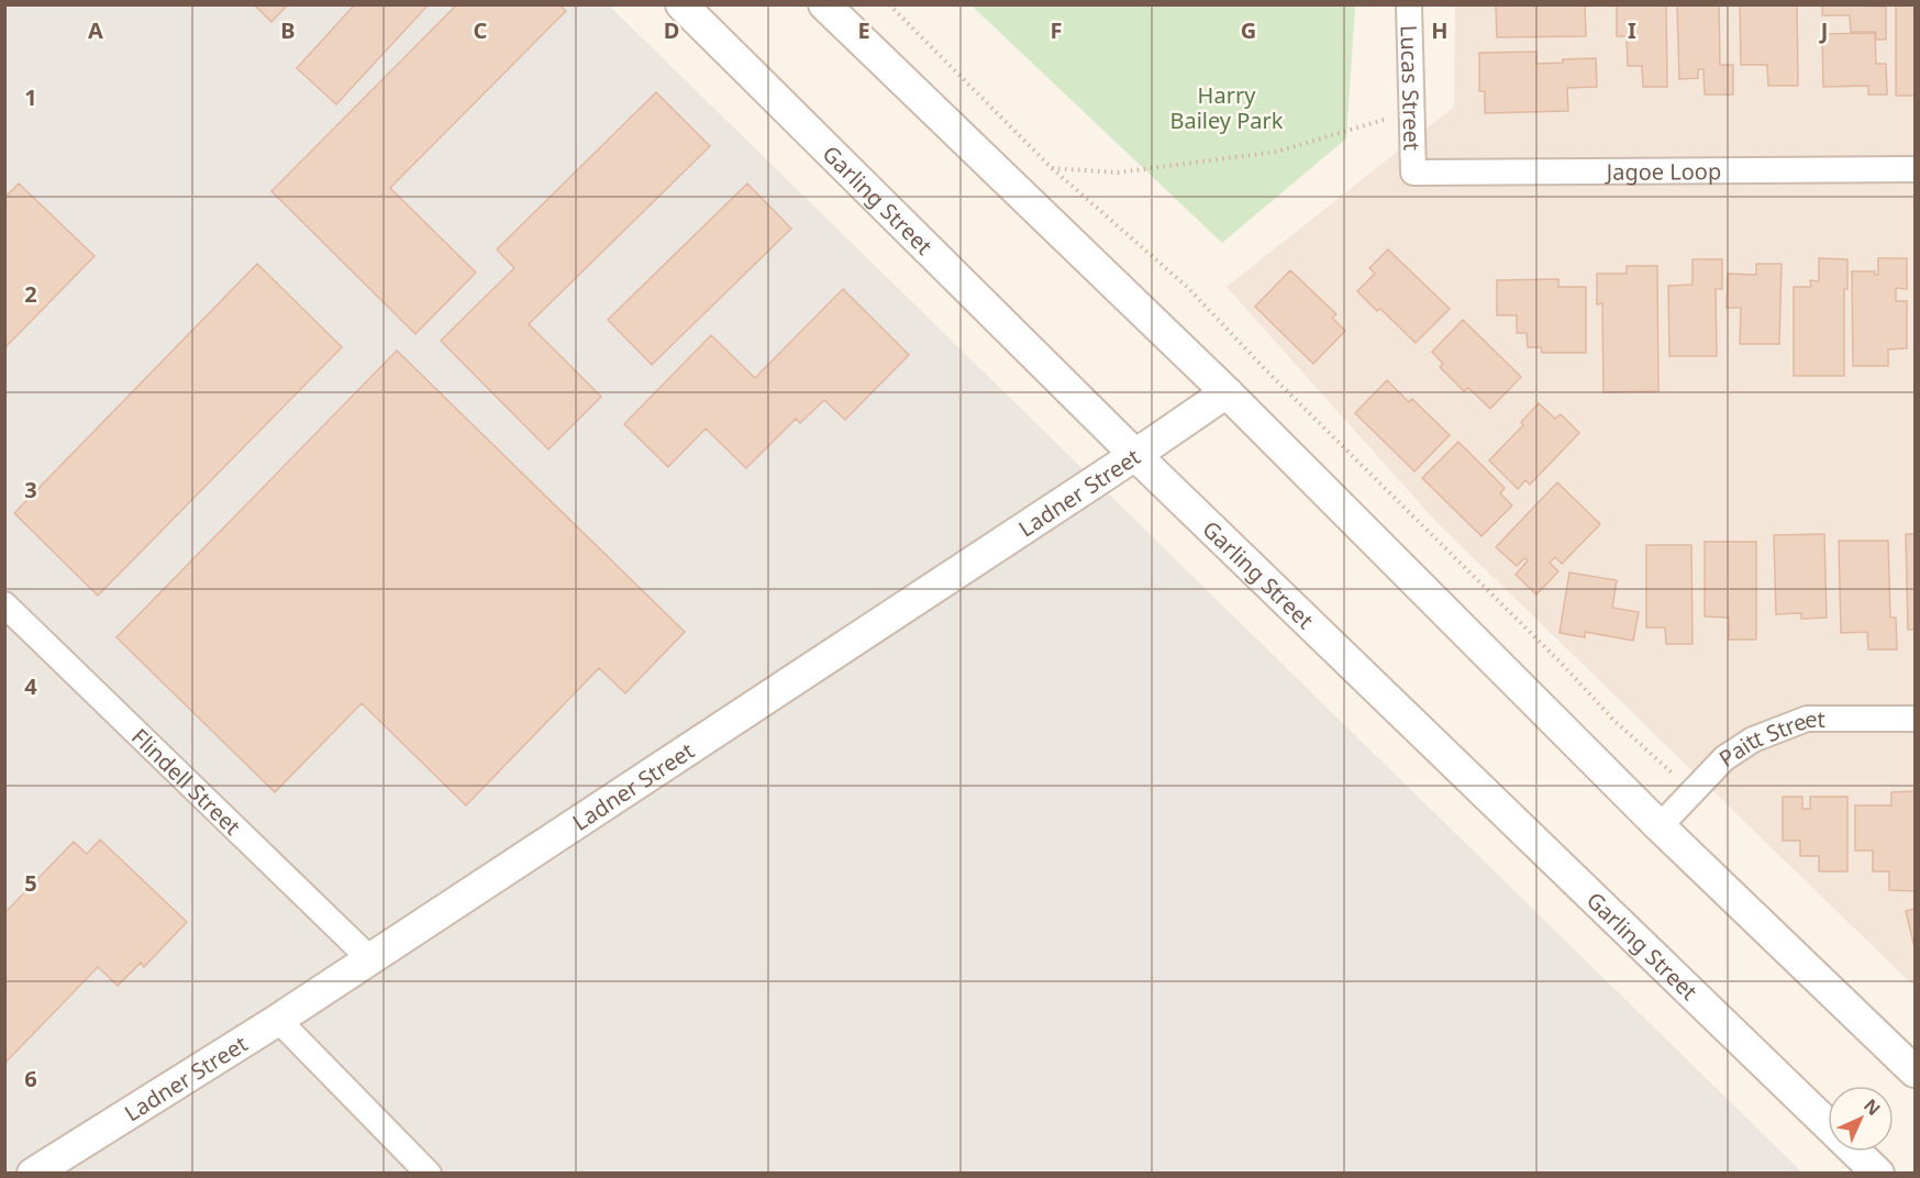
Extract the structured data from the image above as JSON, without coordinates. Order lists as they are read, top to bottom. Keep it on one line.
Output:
{"streets":{"street":["Lucas Street","Jagoe Loop","Garling Street","Ladner Street","Paitt Street","Flindell Street"]},"crossings":[["Lucas Street","Jagoe Loop"],["Garling Street","Ladner Street"],["Ladner Street","Flindell Street"]],"parks":["Harry Bailey Park"],"north":"top right","grid":{"columns":["A","B","C","D","E","F","G","H","I","J"],"rows":["1","2","3","4","5","6"]}}
